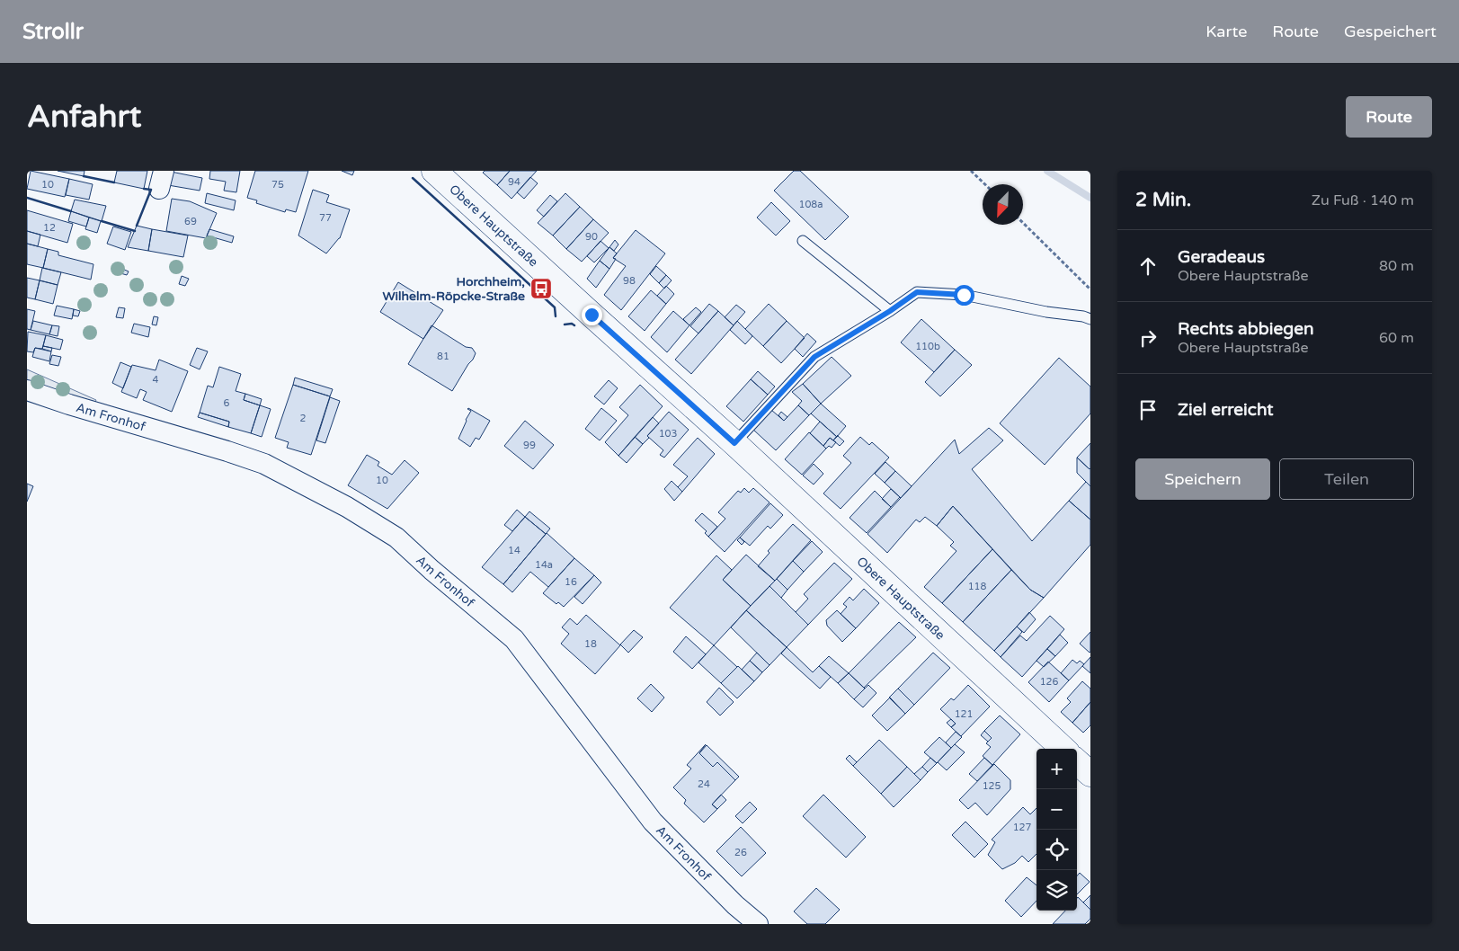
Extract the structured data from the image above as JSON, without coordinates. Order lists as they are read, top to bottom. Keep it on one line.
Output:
{"streets":{"main road":["Obere Hauptstraße"],"street":["Am Fronhof"]},"places":{"bus stop":["Horchheim, Wilhelm-Röpcke-Straße"]},"house_numbers":["94","10","75","108a","77","69","12","90","98","110b","81","4","6","2","103","99","10","14","14a","16","118","18","126","121","24","125","127","26"],"north":"bottom left","page":{"header":"Strollr","nav":["Karte","Route","Gespeichert"],"buttons":["Route",["Speichern","Teilen"]],"title":"Anfahrt","heading":["2 Min.","Zu Fuß · 140 m"],"list":[["Geradeaus","Obere Hauptstraße","80 m"],["Rechts abbiegen","Obere Hauptstraße","60 m"],"Ziel erreicht"],"map_buttons":["+","−"]}}
